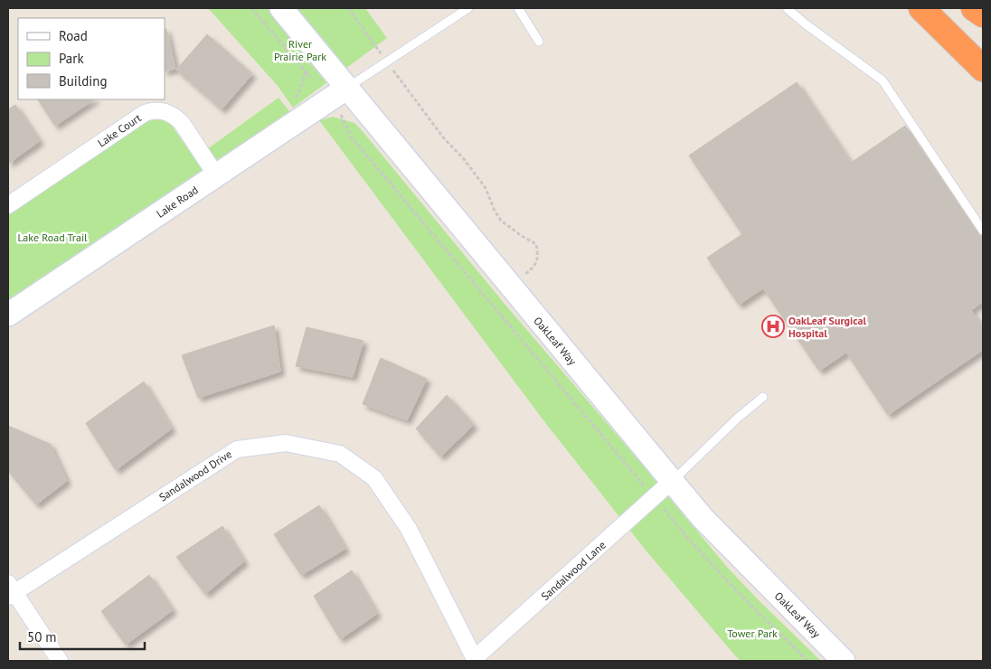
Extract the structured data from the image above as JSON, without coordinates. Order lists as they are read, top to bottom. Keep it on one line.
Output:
{"streets":{"street":["Lake Court","Lake Road","OakLeaf Way","Sandalwood Drive","Sandalwood Lane"]},"crossings":[["Lake Court","Lake Road"],["Lake Road","OakLeaf Way"],["OakLeaf Way","Sandalwood Lane"],["Sandalwood Drive","Sandalwood Lane"]],"parks":["River Prairie Park","Lake Road Trail","Tower Park"],"places":{"hospital":["OakLeaf Surgical Hospital"]},"legend":["Road","Park","Building"],"scale_bar":"50 m"}
